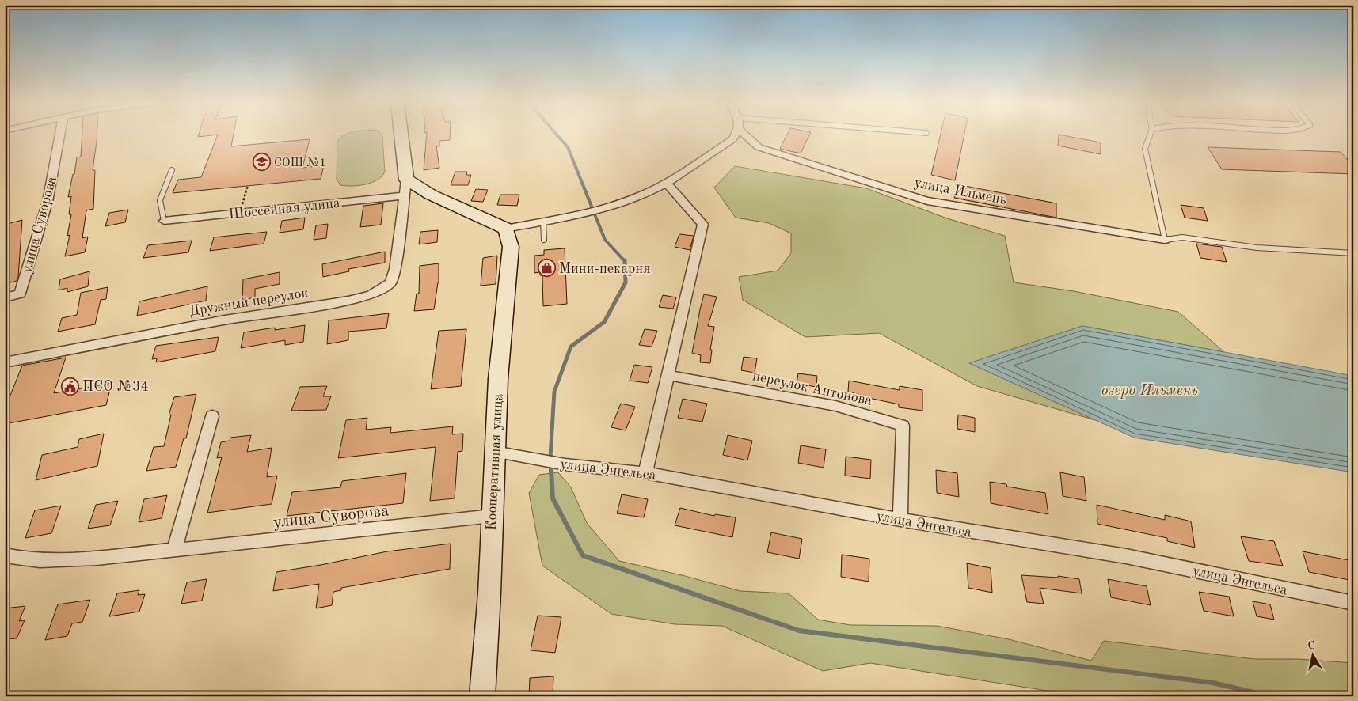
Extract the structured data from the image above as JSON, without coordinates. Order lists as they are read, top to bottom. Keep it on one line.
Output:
{"streets":{"street":["улица Ильмень","Шоссейная улица","улица Суворова","Дружный переулок","переулок Антонова","Кооперативная улица","улица Энгельса"]},"crossings":[["Шоссейная улица","Дружный переулок"],["улица Суворова","Кооперативная улица"],["переулок Антонова","улица Энгельса"],["Кооперативная улица","улица Энгельса"]],"water":["озеро Ильмень"],"places":{"school or university":["СОШ №1"],"shop":["Мини-пекарня"],"public building":["ПСО №34"]},"north":"top"}
